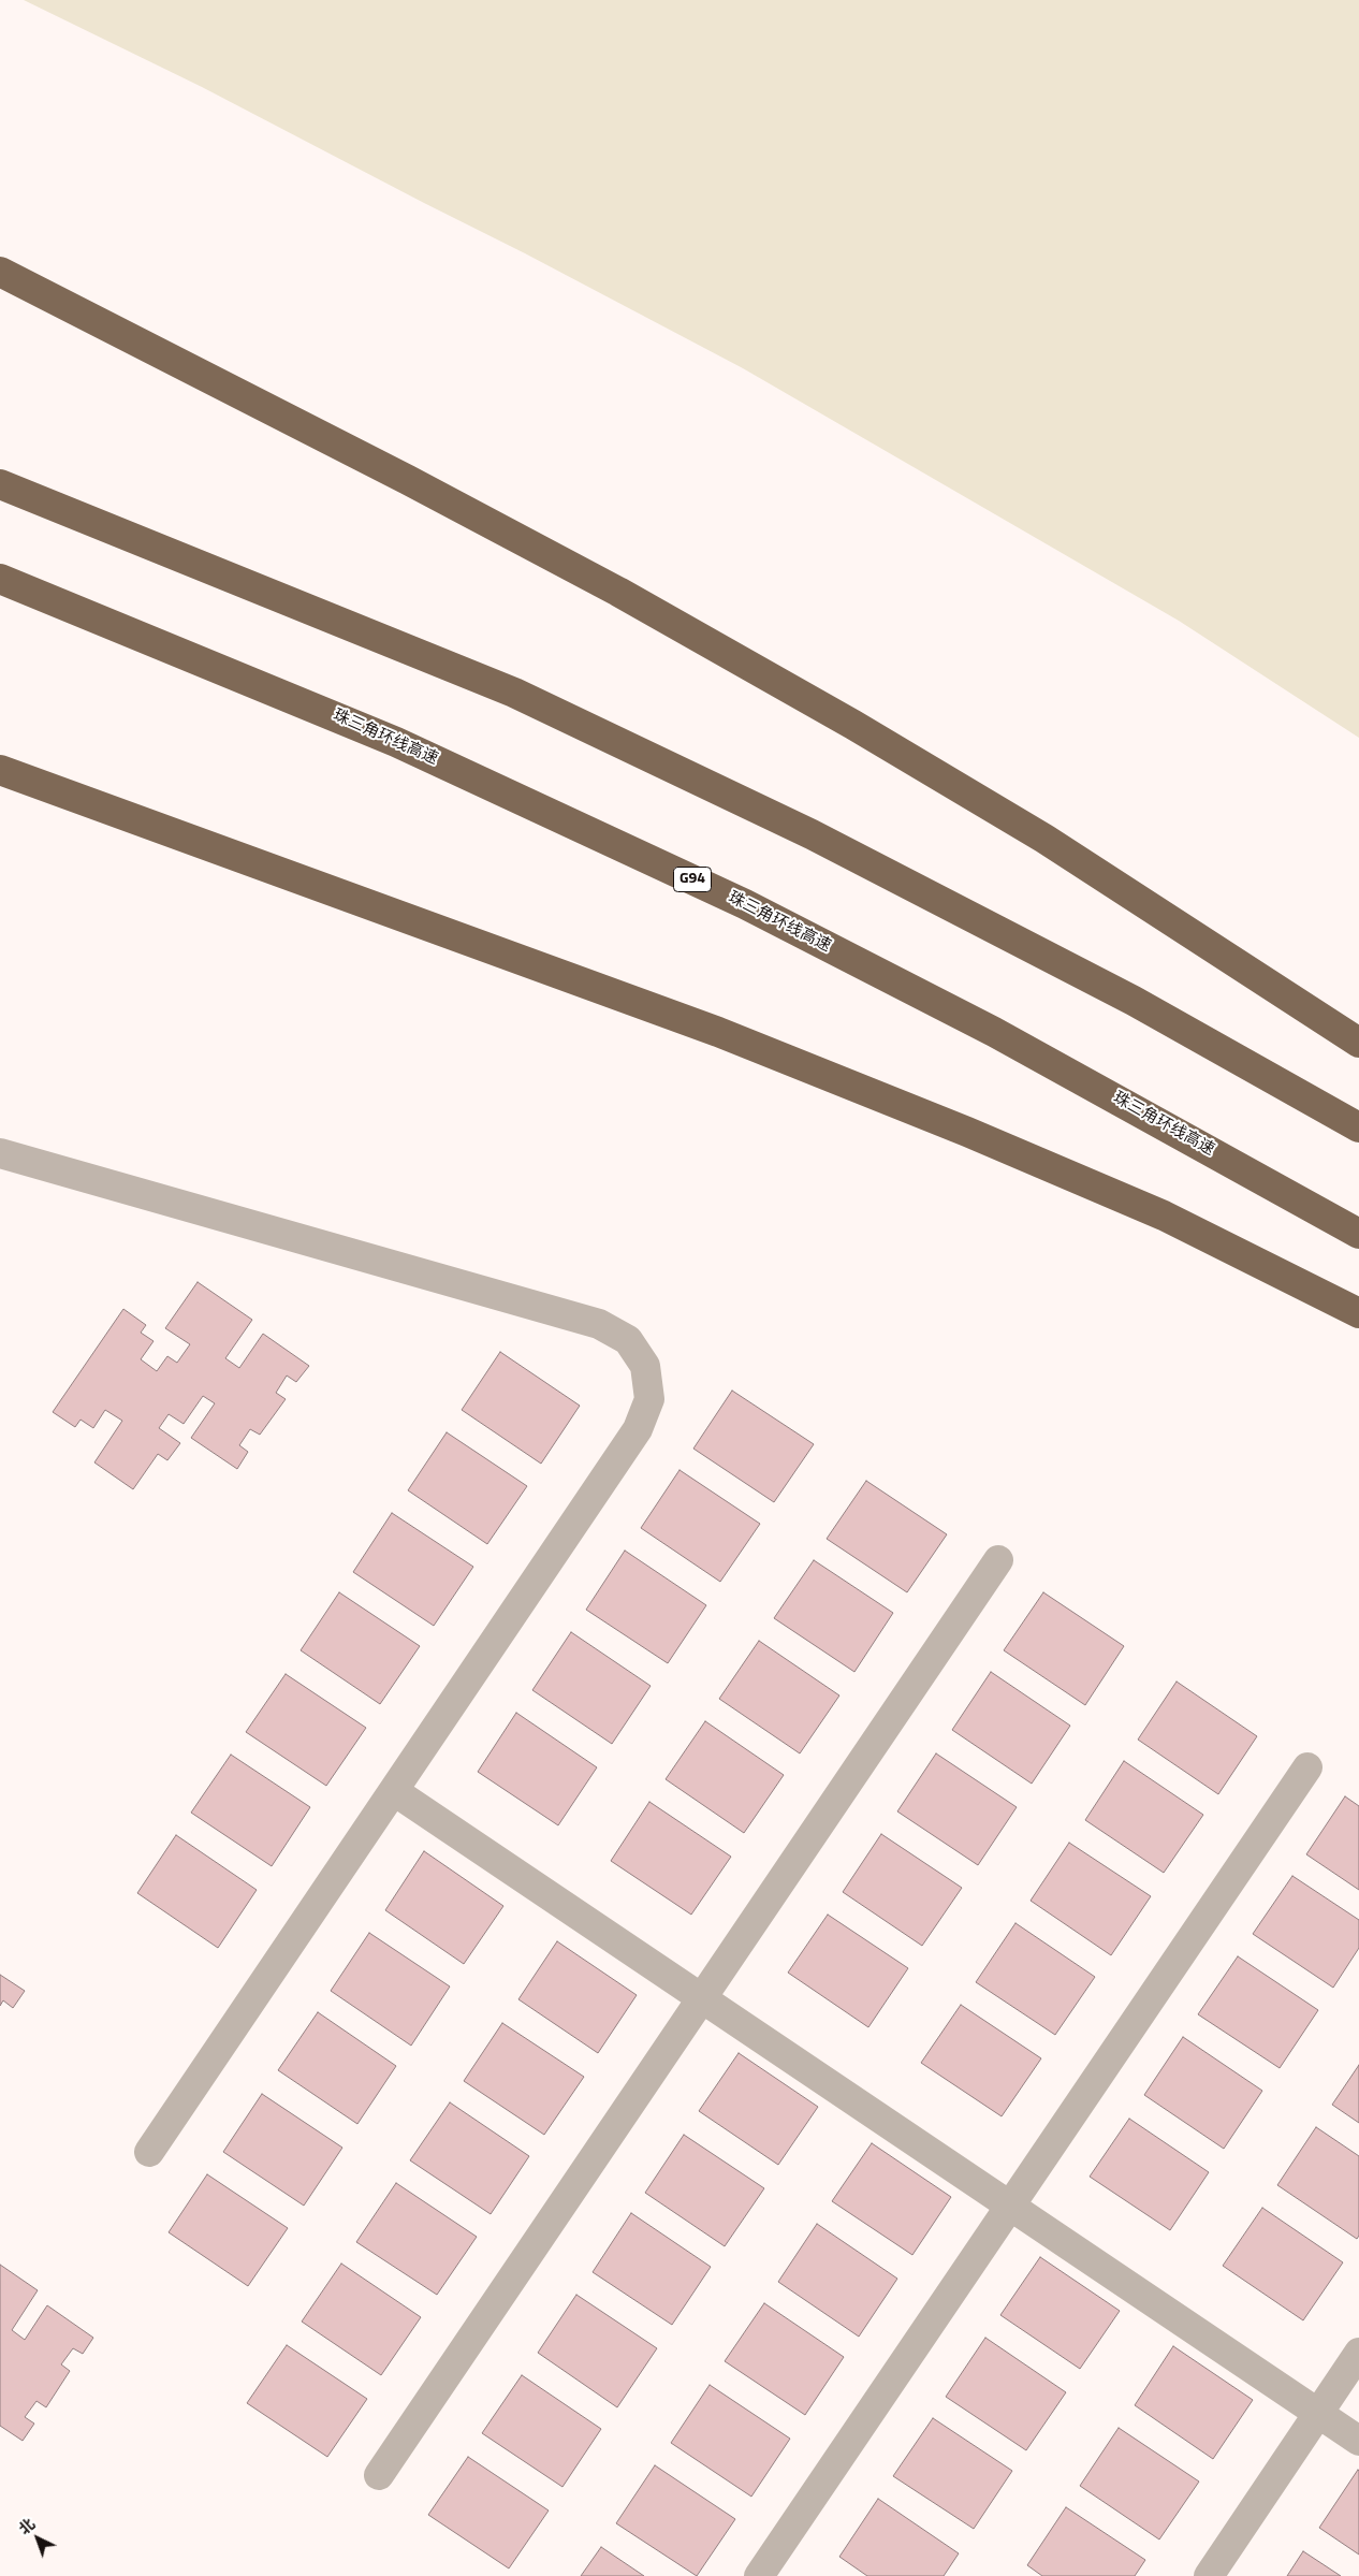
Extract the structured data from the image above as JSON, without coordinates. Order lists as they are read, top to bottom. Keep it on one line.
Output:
{"streets":{"highway":["珠三角环线高速","G94"]},"north":"top left"}
